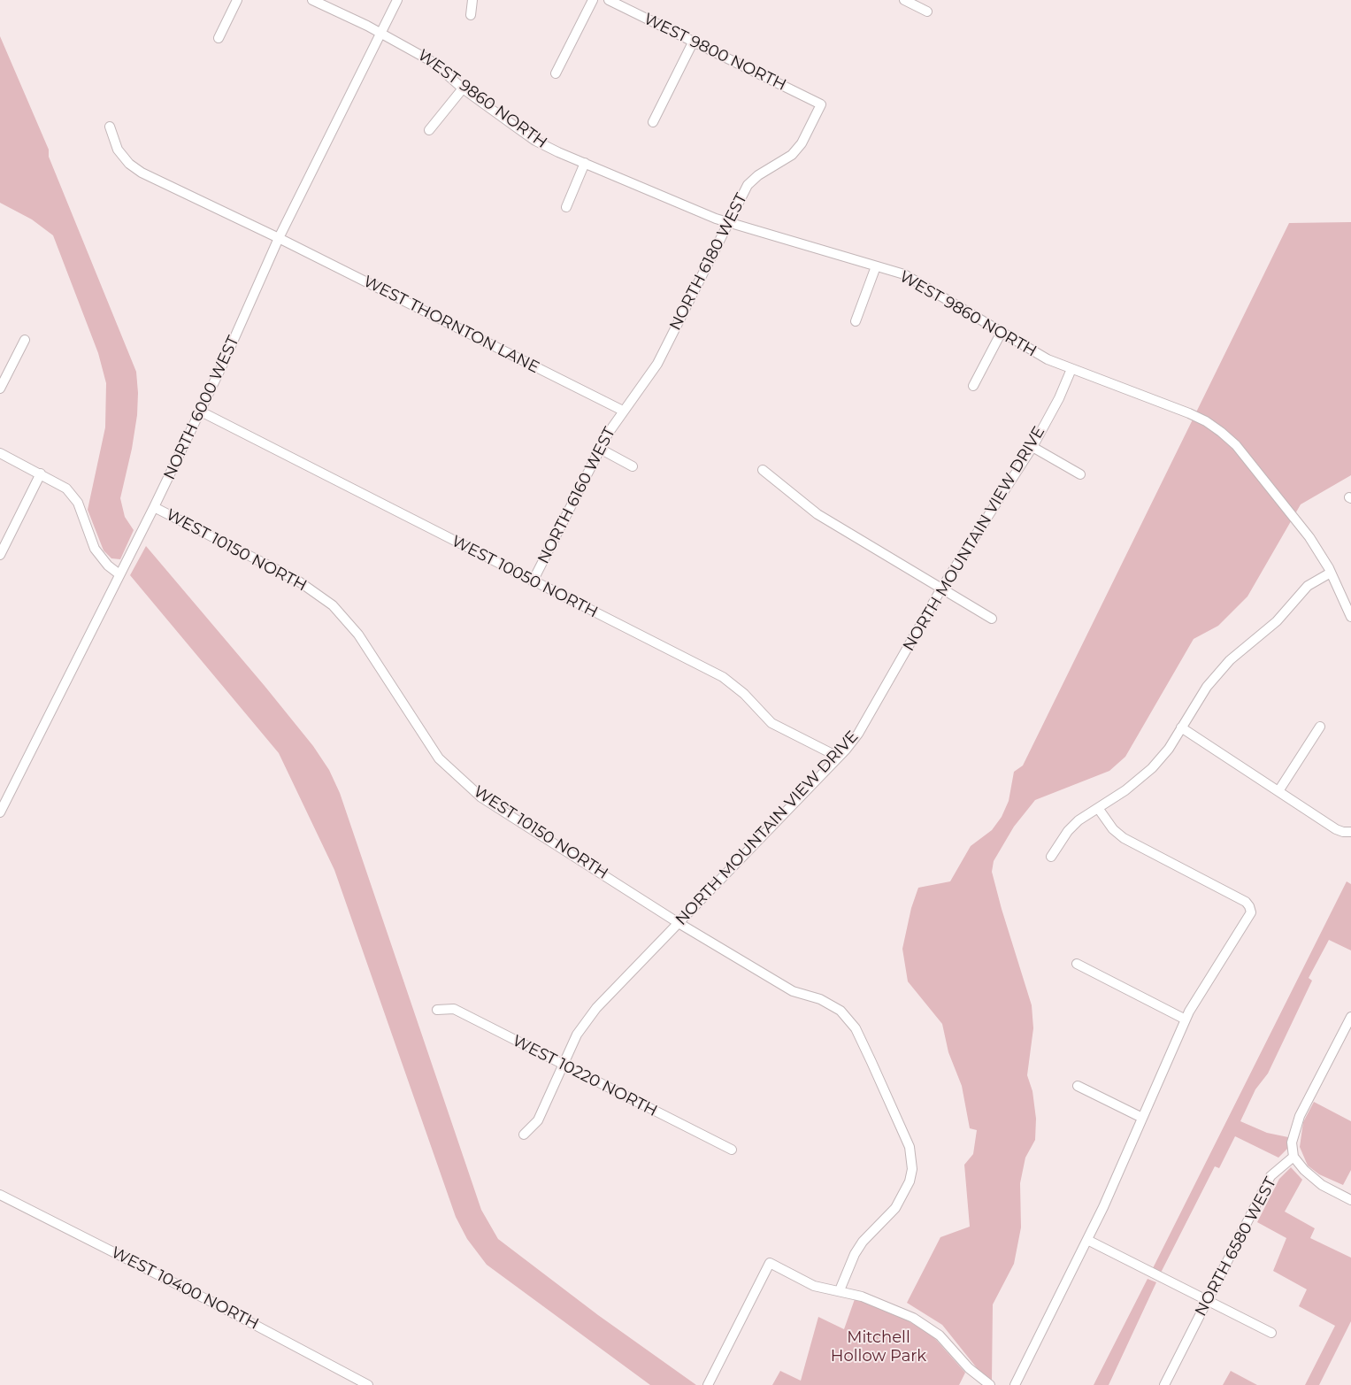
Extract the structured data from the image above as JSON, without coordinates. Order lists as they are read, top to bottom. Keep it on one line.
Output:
{"streets":{"street":["WEST 9800 NORTH","WEST 9860 NORTH","NORTH 6180 WEST","WEST THORNTON LANE","NORTH 6000 WEST","NORTH 6160 WEST","NORTH MOUNTAIN VIEW DRIVE","WEST 10150 NORTH","WEST 10050 NORTH","WEST 10220 NORTH","NORTH 6580 WEST","WEST 10400 NORTH"]},"crossings":[["WEST 9800 NORTH","NORTH 6180 WEST"],["WEST 9860 NORTH","NORTH 6180 WEST"],["WEST 9860 NORTH","NORTH 6000 WEST"],["WEST 9860 NORTH","NORTH MOUNTAIN VIEW DRIVE"],["NORTH 6180 WEST","WEST THORNTON LANE"],["NORTH 6180 WEST","NORTH 6160 WEST"],["WEST THORNTON LANE","NORTH 6000 WEST"],["WEST THORNTON LANE","NORTH 6160 WEST"],["NORTH 6000 WEST","WEST 10150 NORTH"],["NORTH 6000 WEST","WEST 10050 NORTH"],["NORTH 6160 WEST","WEST 10050 NORTH"],["NORTH MOUNTAIN VIEW DRIVE","WEST 10150 NORTH"],["NORTH MOUNTAIN VIEW DRIVE","WEST 10050 NORTH"],["NORTH MOUNTAIN VIEW DRIVE","WEST 10220 NORTH"]],"parks":["Mitchell Hollow Park"]}
